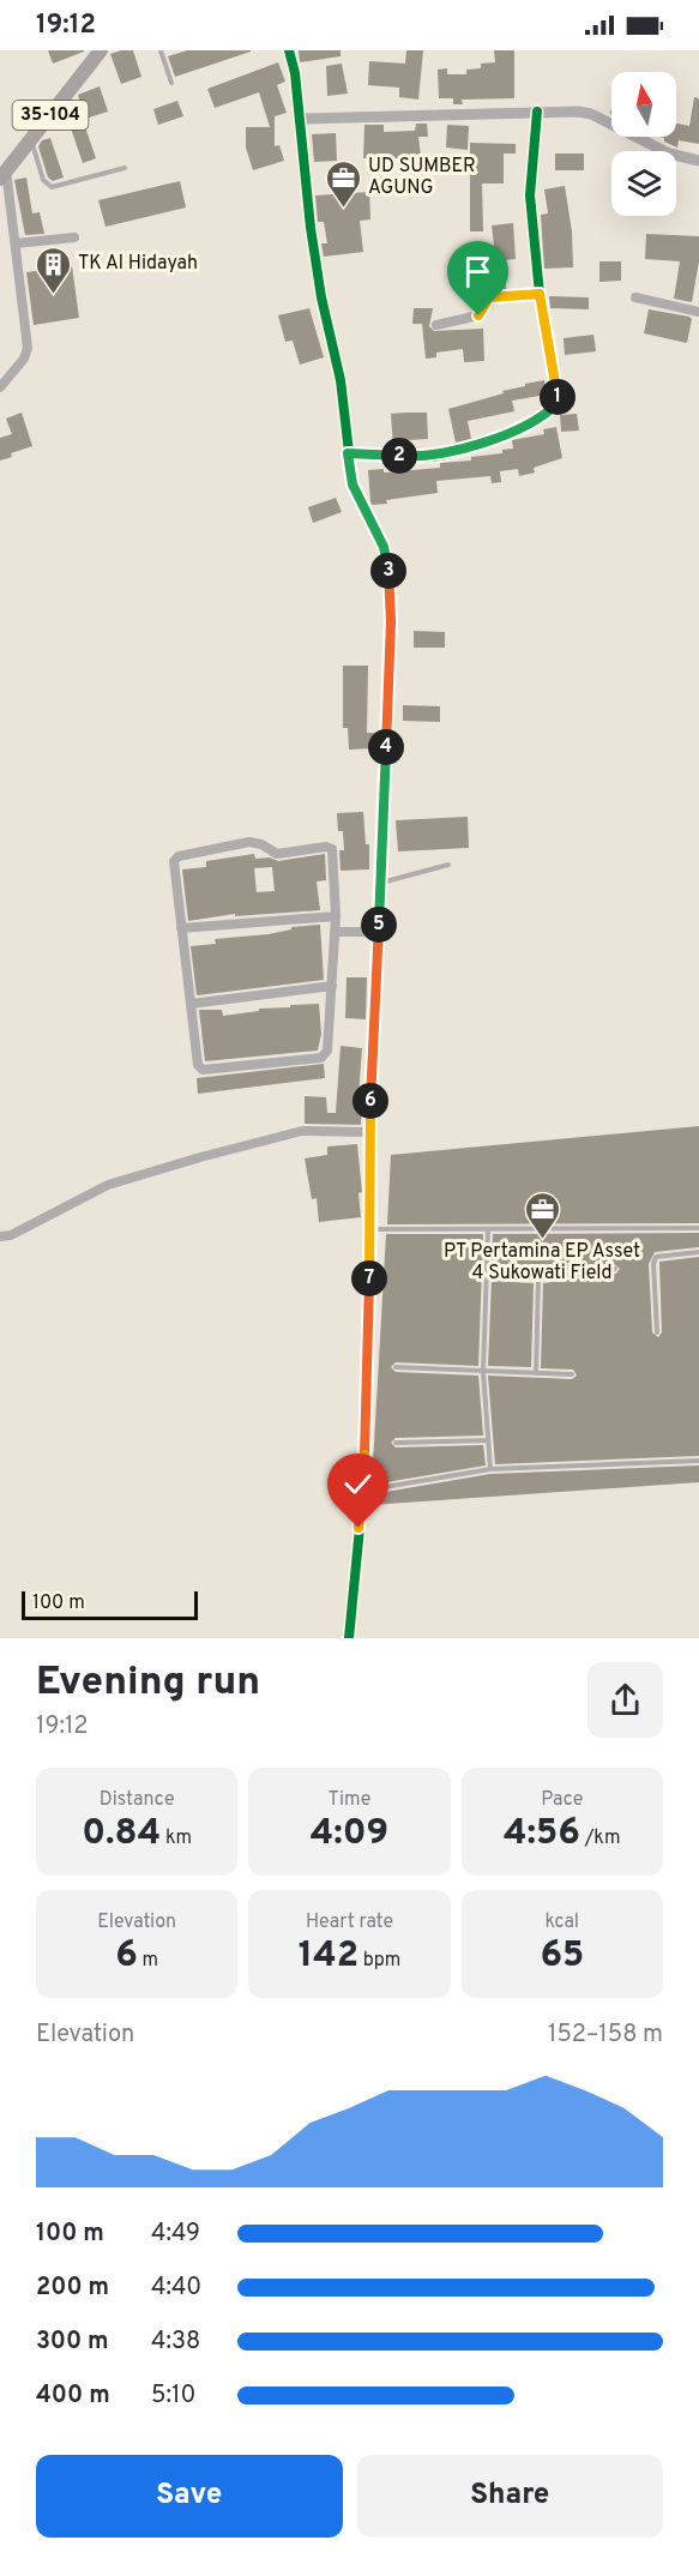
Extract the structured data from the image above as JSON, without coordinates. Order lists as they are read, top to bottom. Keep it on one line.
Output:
{"streets":{"main road":["35-104"]},"places":{"office":["UD SUMBER AGUNG","PT Pertamina EP Asset 4 Sukowati Field"],"building":["TK Al Hidayah"]},"scale_bar":"100 m","north":"top","page":{"status":"19:12","pins":["1","2","3","4","5","6","7"],"scale":"100 m","heading":["Evening run","19:12"],"stats":[["Distance","0.84 km"],["Time","4:09"],["Pace","4:56 /km"],["Elevation","6 m"],["Heart rate","142 bpm"],["kcal","65"]],"chart":["Elevation","152–158 m"],"list":[{"name":"100 m","note":"4:49"},{"name":"200 m","note":"4:40"},{"name":"300 m","note":"4:38"},{"name":"400 m","note":"5:10"}],"buttons":["Save","Share"]}}
